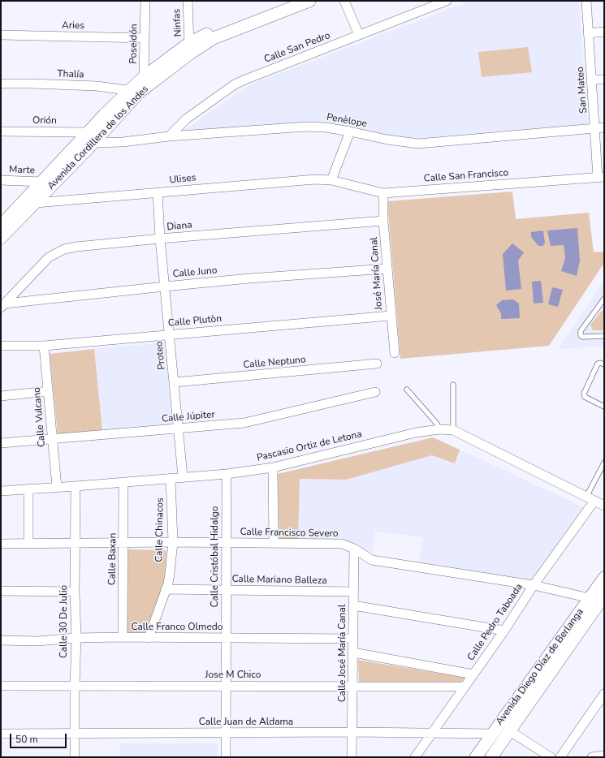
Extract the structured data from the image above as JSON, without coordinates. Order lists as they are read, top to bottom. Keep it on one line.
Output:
{"streets":{"street":["Ninfas","Aries","Poseidón","Calle San Pedro","Thalía","San Mateo","Orión","Penèlope","Avenida Cordillera de los Andes","Marte","Calle San Francisco","Ulises","Diana","Calle Juno","José María Canal","Calle Plutòn","Proteo","Calle Neptuno","Calle Vulcano","Calle Júpiter","Pascasio Ortiz de Letona","Calle Chinacos","Calle Francisco Severo","Calle Cristóbal Hidalgo","Calle Baxan","Calle Mariano Balleza","Calle 30 De Julio","Calle Pedro Taboada","Calle Franco Olmedo","Calle José María Canal","Avenida Diego Díaz de Berlanga","Jose M Chico","Calle Juan de Aldama"]},"crossings":[["Ninfas","Avenida Cordillera de los Andes"],["Aries","Poseidón"],["Poseidón","Thalía"],["Poseidón","Avenida Cordillera de los Andes"],["Calle San Pedro","Penèlope"],["Thalía","Avenida Cordillera de los Andes"],["San Mateo","Penèlope"],["San Mateo","Calle San Francisco"],["Orión","Penèlope"],["Orión","Avenida Cordillera de los Andes"],["Penèlope","Avenida Cordillera de los Andes"],["Avenida Cordillera de los Andes","Marte"],["Avenida Cordillera de los Andes","Ulises"],["Calle San Francisco","Ulises"],["Calle San Francisco","José María Canal"],["Ulises","Proteo"],["Diana","Calle Juno"],["Diana","José María Canal"],["Diana","Proteo"],["Calle Juno","José María Canal"],["Calle Juno","Proteo"],["José María Canal","Calle Plutòn"],["Calle Plutòn","Proteo"],["Calle Plutòn","Calle Vulcano"],["Proteo","Calle Neptuno"],["Proteo","Calle Júpiter"],["Proteo","Pascasio Ortiz de Letona"],["Calle Vulcano","Calle Júpiter"],["Calle Vulcano","Pascasio Ortiz de Letona"],["Pascasio Ortiz de Letona","Calle Chinacos"],["Pascasio Ortiz de Letona","Calle Cristóbal Hidalgo"],["Pascasio Ortiz de Letona","Calle Baxan"],["Pascasio Ortiz de Letona","Calle 30 De Julio"],["Pascasio Ortiz de Letona","Calle Pedro Taboada"],["Calle Chinacos","Calle Francisco Severo"],["Calle Chinacos","Calle Mariano Balleza"],["Calle Chinacos","Calle Franco Olmedo"],["Calle Francisco Severo","Calle Cristóbal Hidalgo"],["Calle Francisco Severo","Calle Baxan"],["Calle Francisco Severo","Calle 30 De Julio"],["Calle Francisco Severo","Calle Pedro Taboada"],["Calle Francisco Severo","Calle José María Canal"],["Calle Francisco Severo","Avenida Diego Díaz de Berlanga"],["Calle Cristóbal Hidalgo","Calle Mariano Balleza"],["Calle Cristóbal Hidalgo","Calle Franco Olmedo"],["Calle Cristóbal Hidalgo","Jose M Chico"],["Calle Cristóbal Hidalgo","Calle Juan de Aldama"],["Calle Baxan","Calle Franco Olmedo"],["Calle Mariano Balleza","Calle José María Canal"],["Calle 30 De Julio","Calle Franco Olmedo"],["Calle 30 De Julio","Jose M Chico"],["Calle 30 De Julio","Calle Juan de Aldama"],["Calle Pedro Taboada","Jose M Chico"],["Calle Pedro Taboada","Calle Juan de Aldama"],["Calle Franco Olmedo","Calle José María Canal"],["Calle José María Canal","Jose M Chico"],["Calle José María Canal","Calle Juan de Aldama"],["Avenida Diego Díaz de Berlanga","Calle Juan de Aldama"]],"scale_bar":"50 m"}
